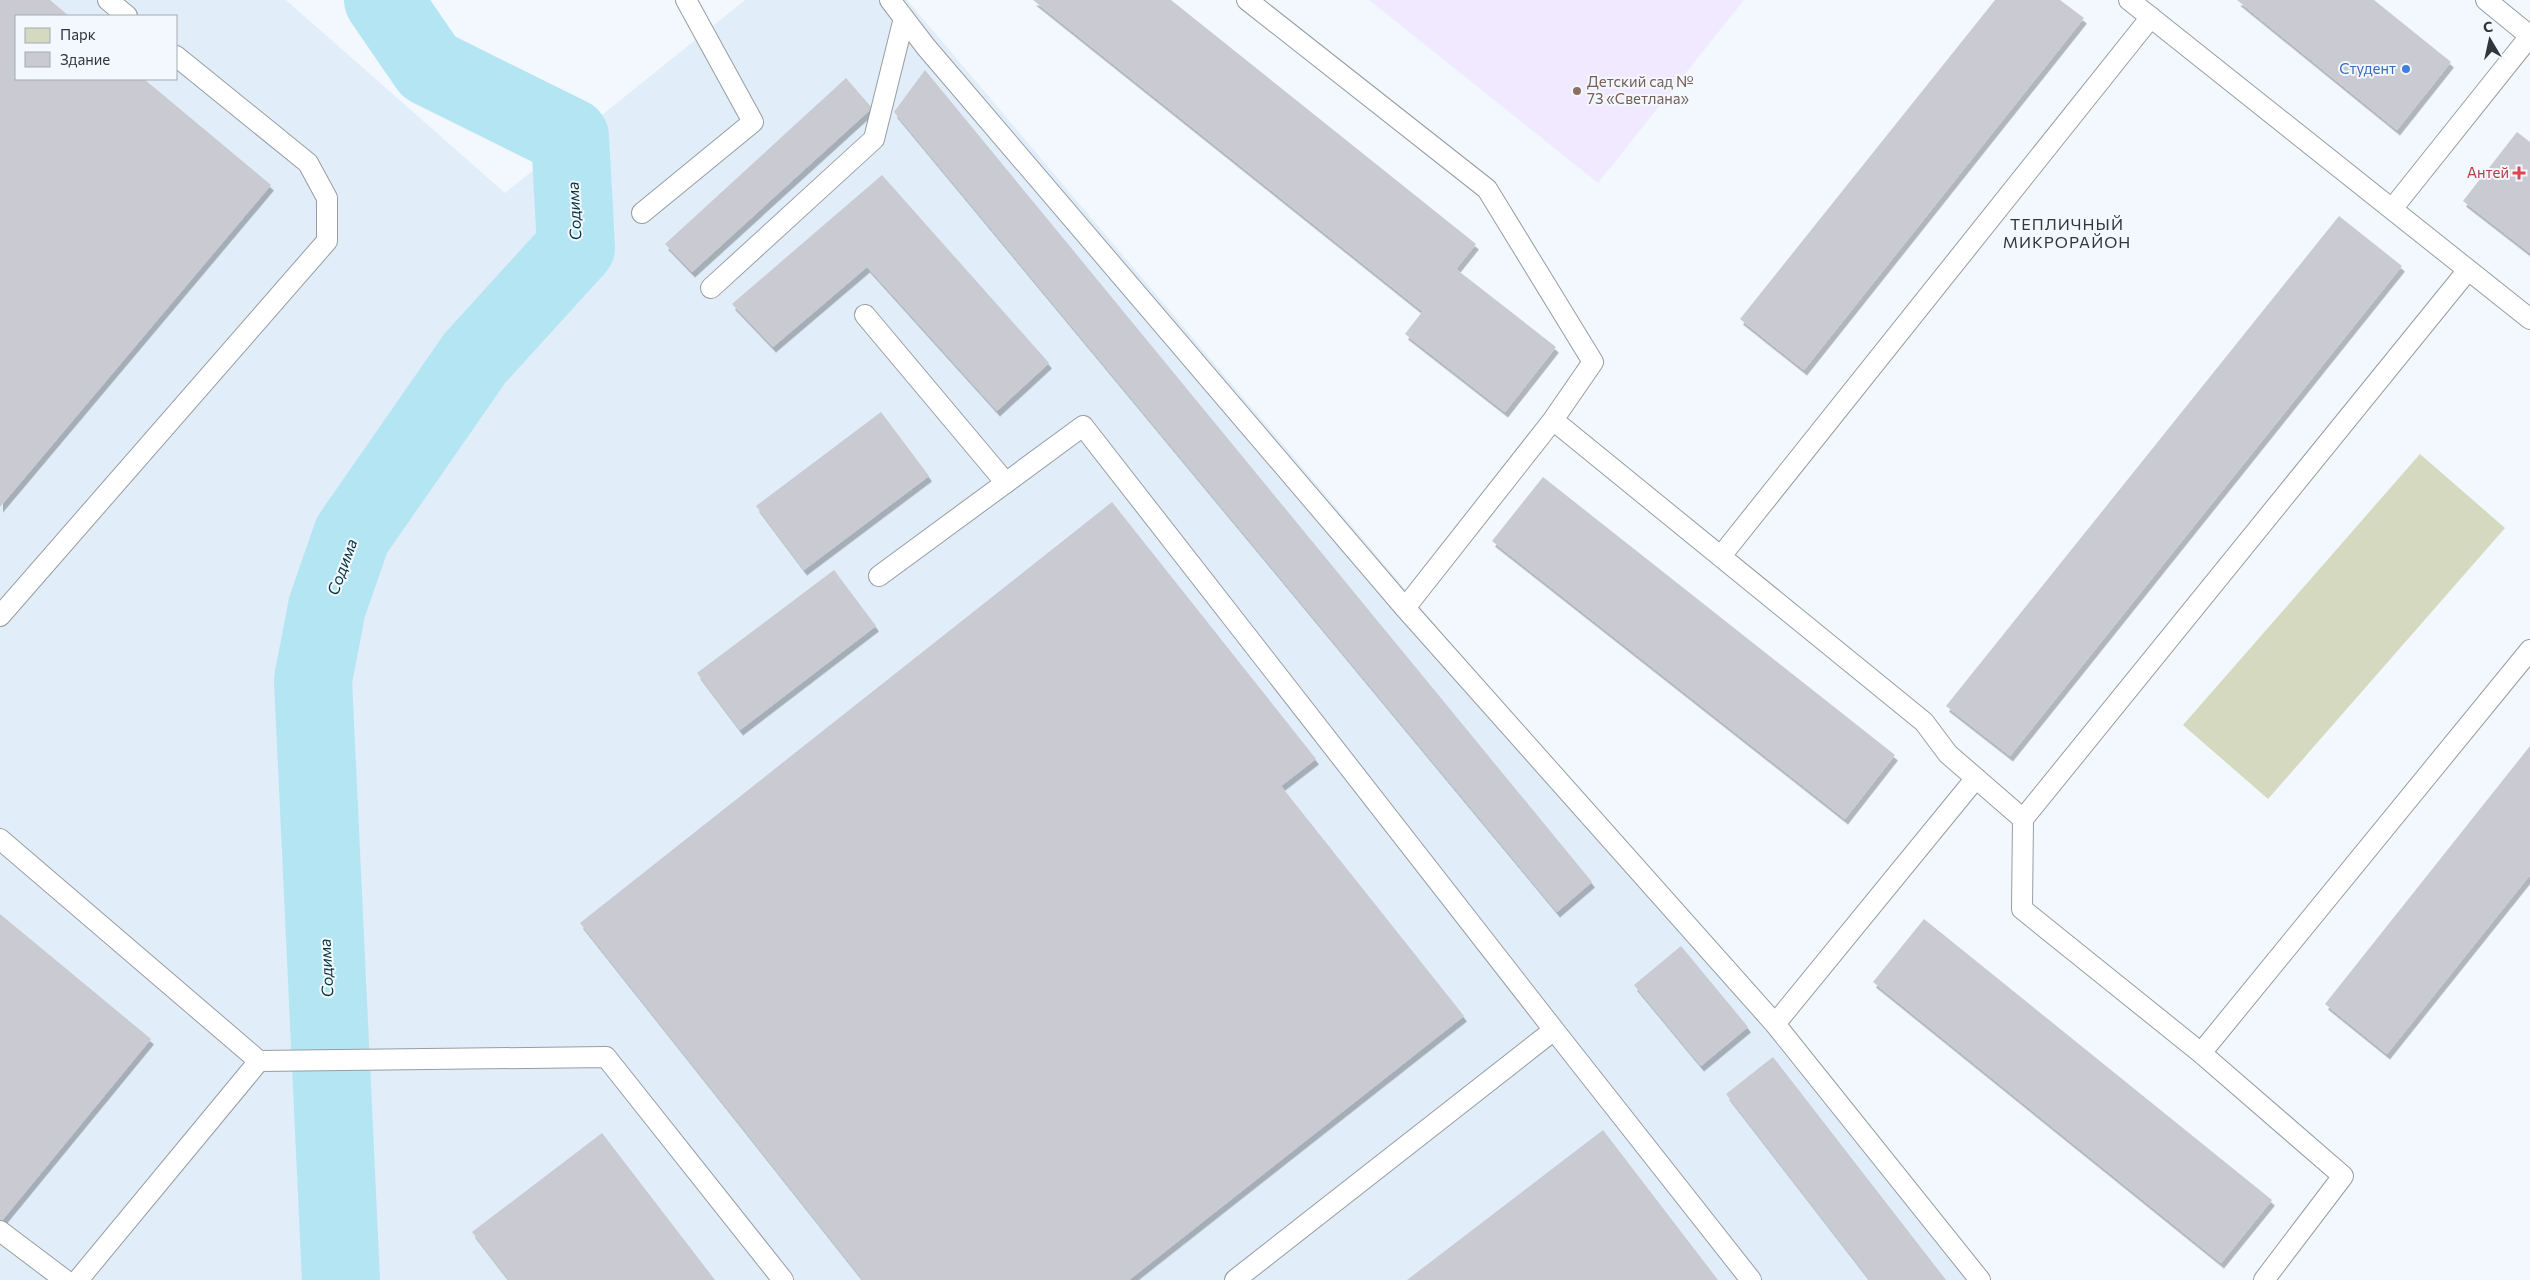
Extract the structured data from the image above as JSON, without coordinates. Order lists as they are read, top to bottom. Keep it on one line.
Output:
{"districts":["ТЕПЛИЧНЫЙ МИКРОРАЙОН"],"water":["Содима"],"places":{"other":["Студент","Детский сад № 73 «Светлана»"],"health":["Антей"]},"legend":["Парк","Здание"],"north":"top"}
